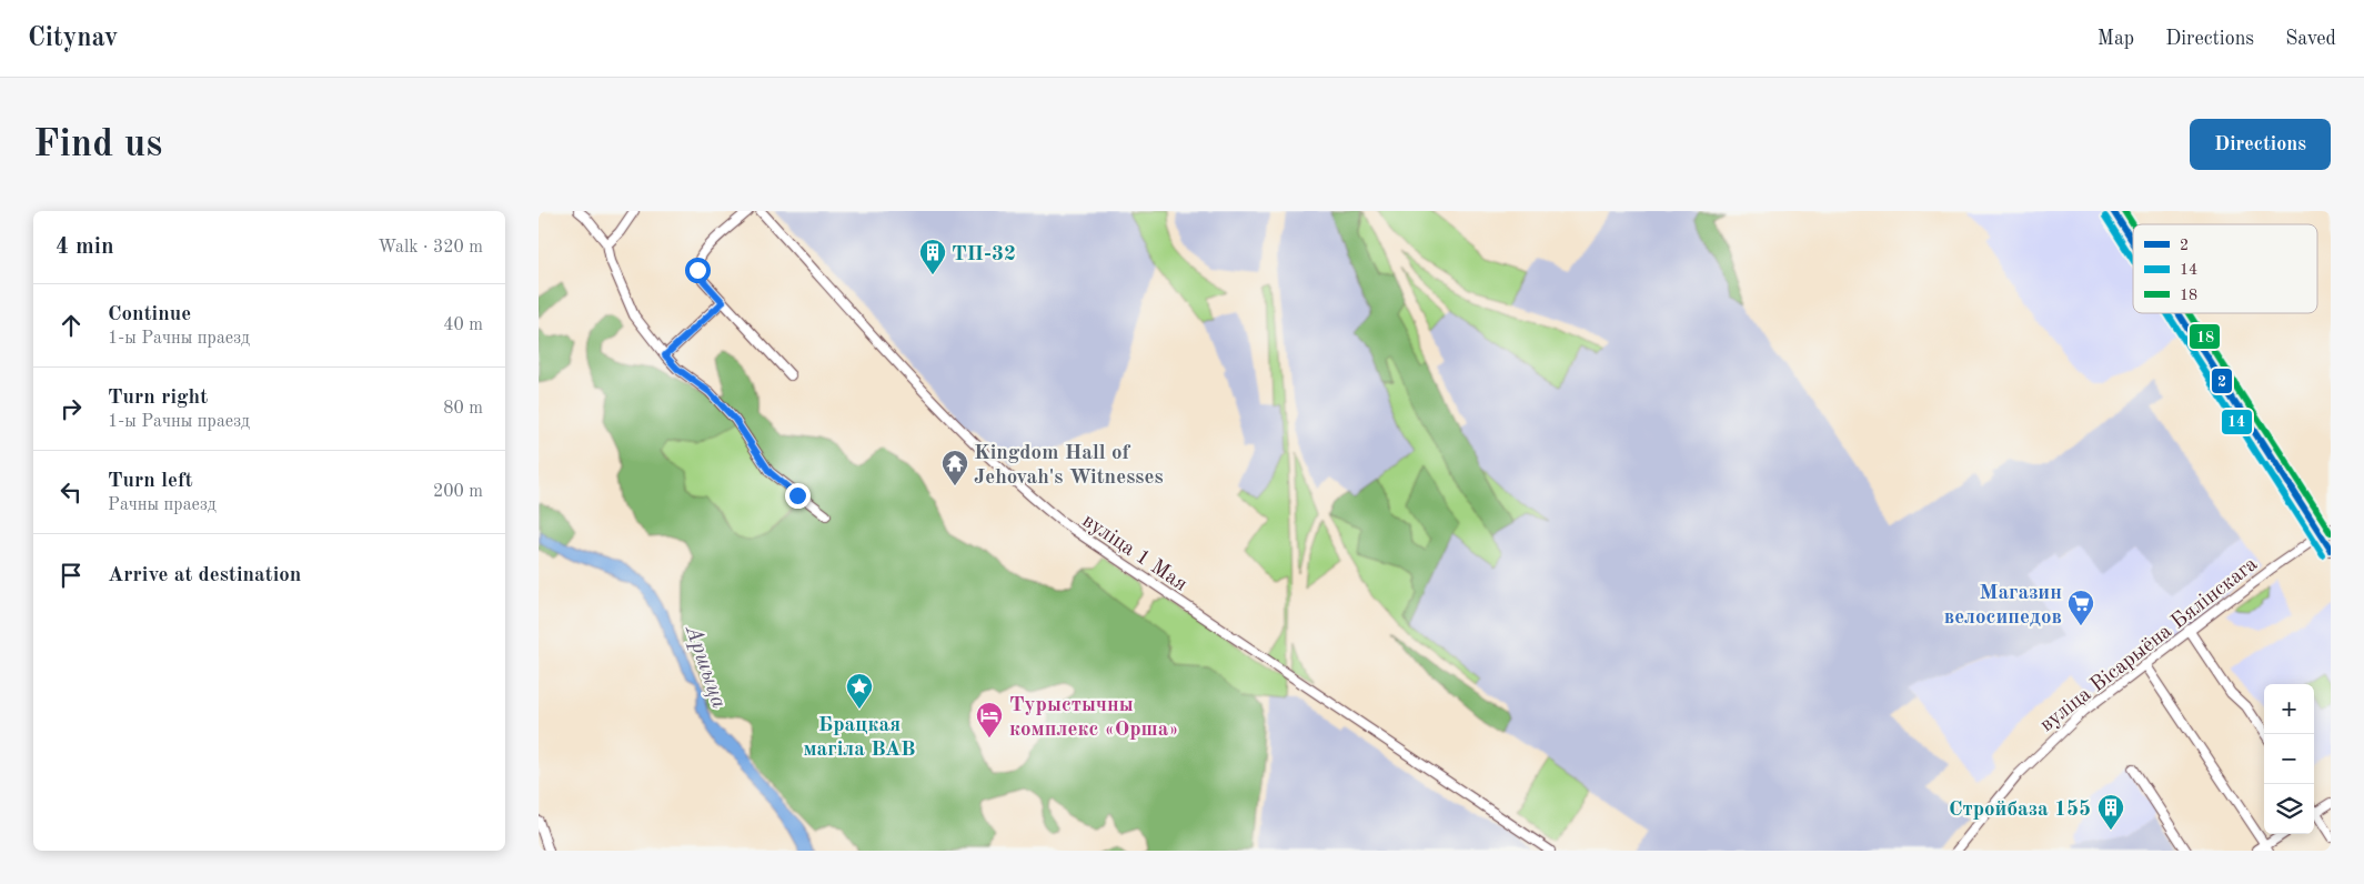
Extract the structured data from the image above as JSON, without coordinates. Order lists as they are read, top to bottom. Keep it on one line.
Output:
{"streets":{"street":["вуліца 1 Мая","вуліца Вісарыёна Бялінскага"]},"water":["Аршыца"],"places":{"building":["ТП-32","Стройбаза 155"],"temple":["Kingdom Hall of Jehovah's Witnesses"],"supermarket":["Магазин велосипедов"],"place":["Брацкая магіла ВАВ"],"hotel":["Турыстычны комплекс «Орша»"]},"lines":["transit line 2","transit line 18","transit line 14"],"legend":["2","14","18"],"page":{"header":"Citynav","nav":["Map","Directions","Saved"],"buttons":"Directions","title":"Find us","heading":["4 min","Walk · 320 m"],"list":[["Continue","1-ы Рачны праезд","40 m"],["Turn right","1-ы Рачны праезд","80 m"],["Turn left","Рачны праезд","200 m"],"Arrive at destination"],"map_buttons":["+","−"]}}
